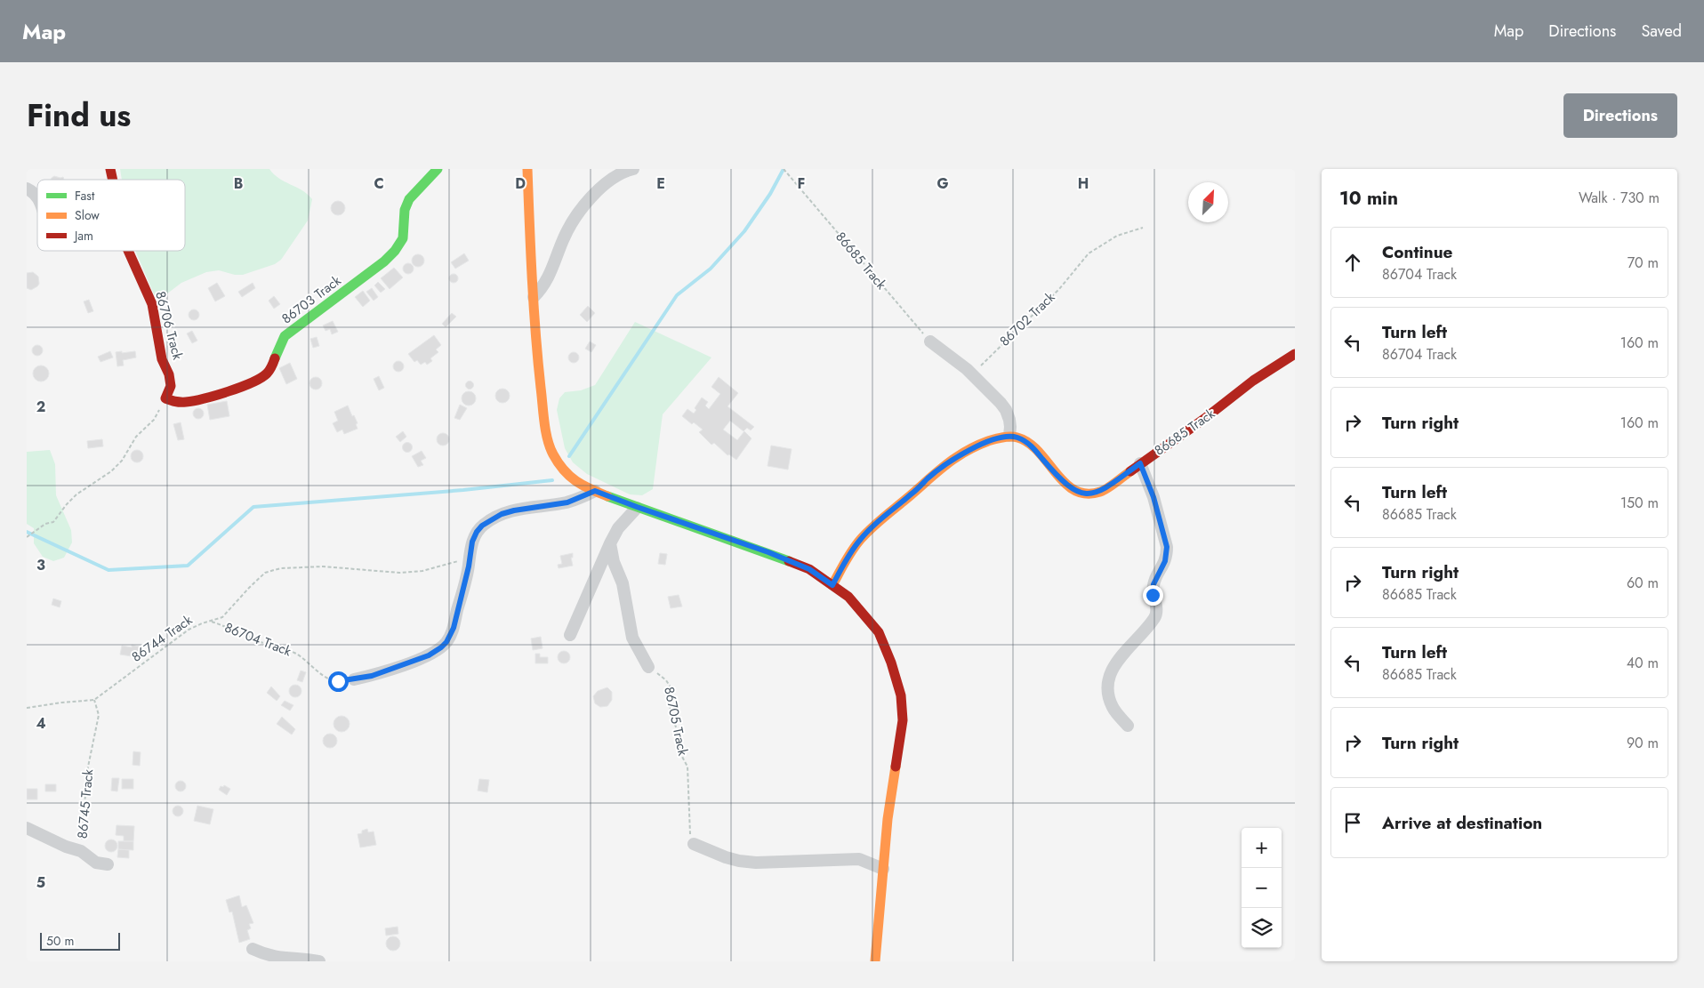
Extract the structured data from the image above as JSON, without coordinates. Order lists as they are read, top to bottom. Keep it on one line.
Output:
{"streets":{"street":["86685 Track","86703 Track","86706 Track","86745 Track"],"path":["86702 Track","86744 Track","86704 Track","86705 Track"]},"crossings":[["86703 Track","86706 Track"],["86744 Track","86704 Track"],["86744 Track","86745 Track"]],"legend":["Fast","Slow","Jam"],"scale_bar":"50 m","north":"top right","page":{"header":"Map","nav":["Map","Directions","Saved"],"title":"Find us","buttons":"Directions","heading":["10 min","Walk · 730 m"],"list":[["Continue","86704 Track","70 m"],["Turn left","86704 Track","160 m"],["Turn right","160 m"],["Turn left","86685 Track","150 m"],["Turn right","86685 Track","60 m"],["Turn left","86685 Track","40 m"],["Turn right","90 m"],"Arrive at destination"],"map_buttons":["+","−"],"scale":"50 m"},"grid":{"columns":["B","C","D","E","F","G","H"],"rows":["2","3","4","5"]}}
